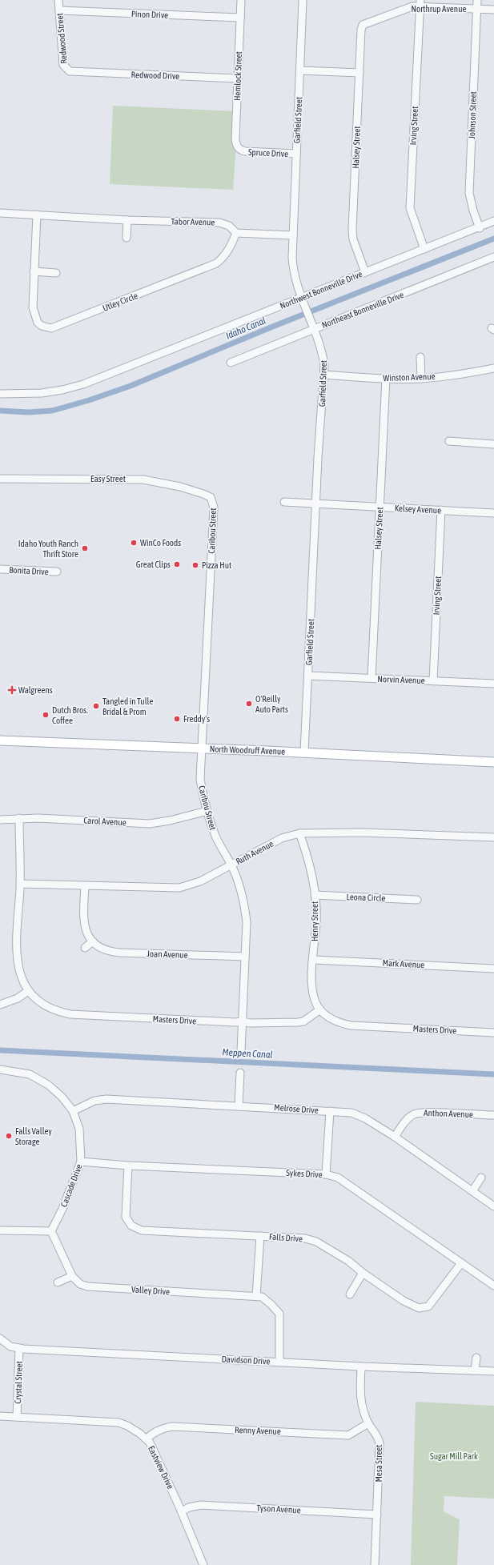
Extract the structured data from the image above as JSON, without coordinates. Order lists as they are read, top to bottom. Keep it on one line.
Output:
{"streets":{"main road":["North Woodruff Avenue"],"street":["Northrup Avenue","Pinon Drive","Redwood Street","Redwood Drive","Hemlock Street","Johnson Street","Garfield Street","Irving Street","Halsey Street","Spruce Drive","Tabor Avenue","Northwest Bonneville Drive","Utley Circle","Northeast Bonneville Drive","Winston Avenue","Easy Street","Kelsey Avenue","Caribou Street","Bonita Drive","Norvin Avenue","Carol Avenue","Ruth Avenue","Leona Circle","Henry Street","Joan Avenue","Mark Avenue","Masters Drive","Melrose Drive","Anthon Avenue","Sykes Drive","Cascade Drive","Falls Drive","Valley Drive","Davidson Drive","Crystal Street","Renny Avenue","Mesa Street","Eastview Drive","Tyson Avenue"]},"crossings":[["Northrup Avenue","Johnson Street"],["Northrup Avenue","Irving Street"],["Northrup Avenue","Halsey Street"],["Pinon Drive","Redwood Street"],["Pinon Drive","Hemlock Street"],["Redwood Street","Redwood Drive"],["Redwood Drive","Hemlock Street"],["Hemlock Street","Spruce Drive"],["Johnson Street","Northwest Bonneville Drive"],["Garfield Street","Spruce Drive"],["Garfield Street","Northwest Bonneville Drive"],["Garfield Street","Northeast Bonneville Drive"],["Garfield Street","Winston Avenue"],["Garfield Street","Kelsey Avenue"],["Garfield Street","Norvin Avenue"],["Garfield Street","North Woodruff Avenue"],["Irving Street","Northwest Bonneville Drive"],["Irving Street","Kelsey Avenue"],["Irving Street","Norvin Avenue"],["Halsey Street","Northwest Bonneville Drive"],["Halsey Street","Winston Avenue"],["Halsey Street","Kelsey Avenue"],["Halsey Street","Norvin Avenue"],["Tabor Avenue","Utley Circle"],["Easy Street","Caribou Street"],["Caribou Street","North Woodruff Avenue"],["Caribou Street","Carol Avenue"],["Caribou Street","Ruth Avenue"],["Caribou Street","Joan Avenue"],["Caribou Street","Masters Drive"],["Carol Avenue","Masters Drive"],["Ruth Avenue","Henry Street"],["Ruth Avenue","Masters Drive"],["Leona Circle","Henry Street"],["Henry Street","Mark Avenue"],["Henry Street","Masters Drive"],["Melrose Drive","Anthon Avenue"],["Melrose Drive","Cascade Drive"],["Sykes Drive","Cascade Drive"],["Sykes Drive","Falls Drive"],["Cascade Drive","Valley Drive"],["Valley Drive","Davidson Drive"],["Davidson Drive","Crystal Street"],["Davidson Drive","Mesa Street"],["Crystal Street","Eastview Drive"],["Renny Avenue","Mesa Street"],["Renny Avenue","Eastview Drive"],["Mesa Street","Tyson Avenue"],["Eastview Drive","Tyson Avenue"]],"water":["Idaho Canal","Meppen Canal"],"parks":["Sugar Mill Park"],"places":{"other":["WinCo Foods","Idaho Youth Ranch Thrift Store","Great Clips","Pizza Hut","O'Reilly Auto Parts","Tangled in Tulle Bridal & Prom","Dutch Bros. Coffee","Freddy's","Falls Valley Storage"],"health":["Walgreens"]}}
